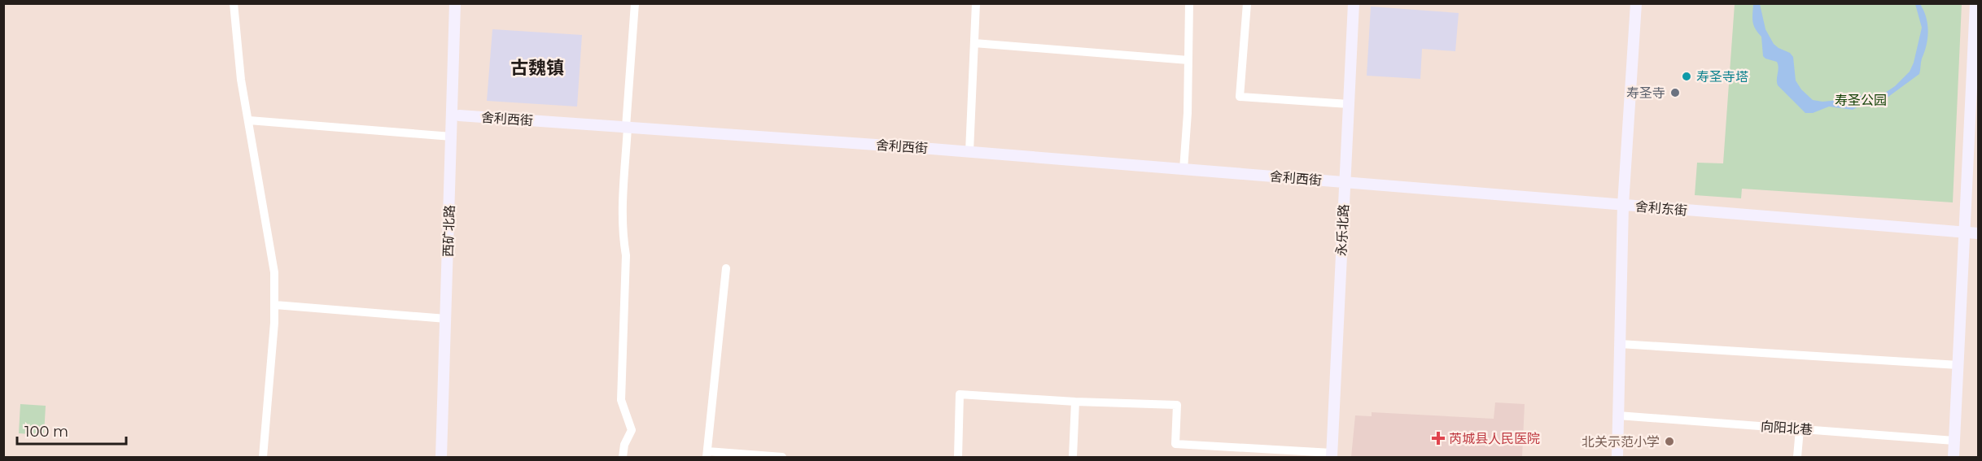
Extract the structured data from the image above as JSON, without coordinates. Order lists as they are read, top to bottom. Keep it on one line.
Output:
{"streets":{"street":["舍利西街","舍利东街","永乐北路","西矿北路","向阳北巷"]},"crossings":[["舍利西街","舍利东街"],["舍利西街","永乐北路"],["舍利西街","西矿北路"],["舍利东街","永乐北路"]],"districts":["古魏镇"],"parks":["寿圣公园"],"places":{"other":["寿圣寺塔","寿圣寺","北关示范小学"],"health":["芮城县人民医院"]},"scale_bar":"100 m"}
